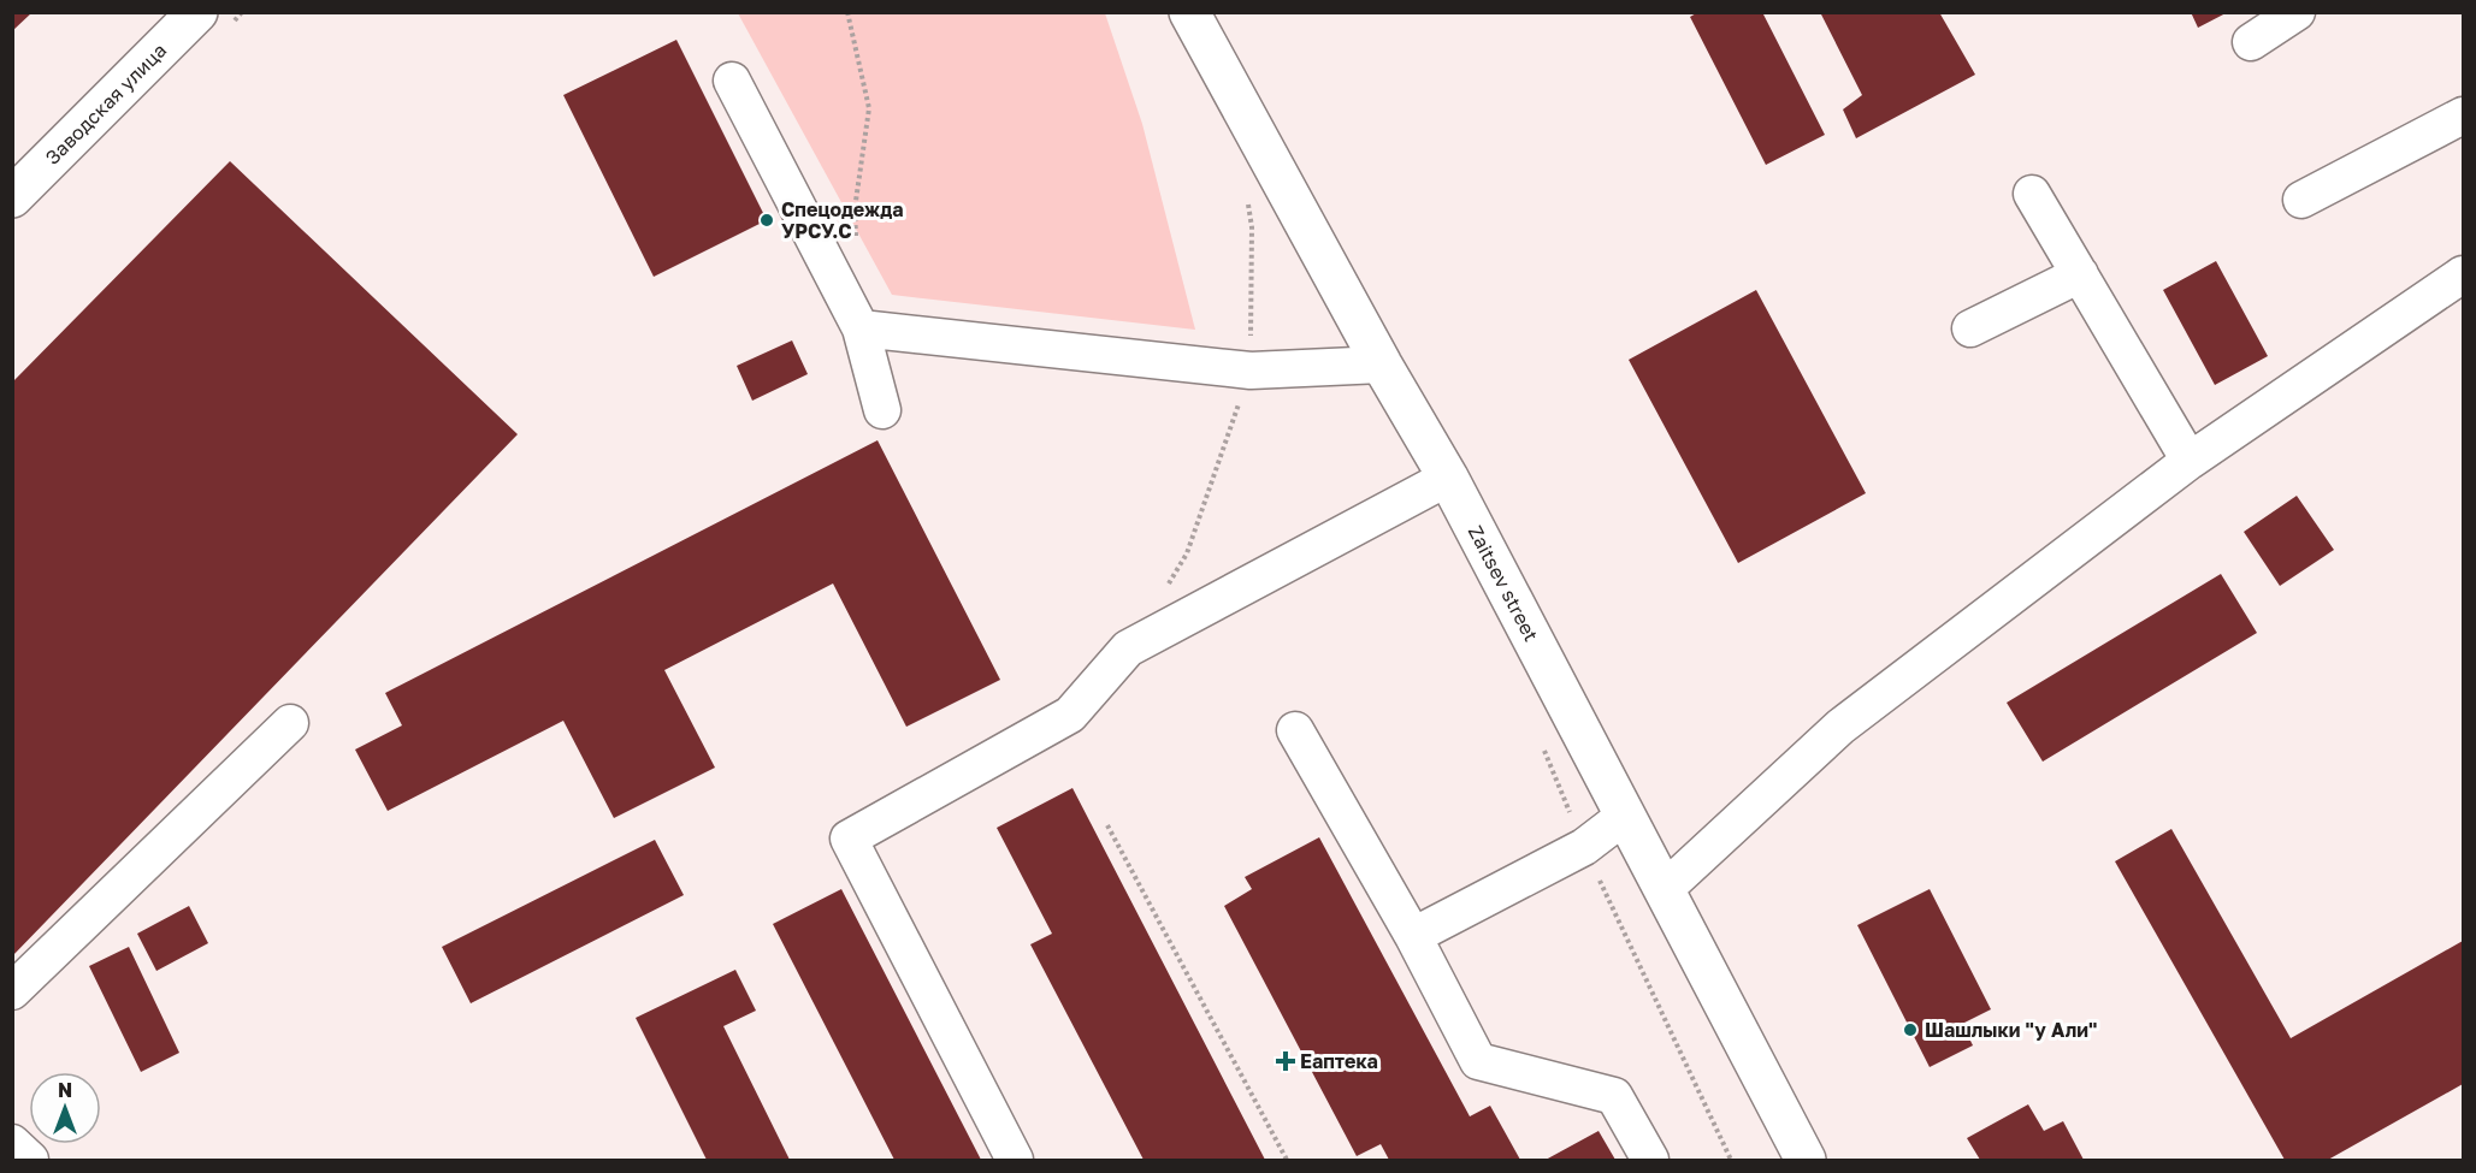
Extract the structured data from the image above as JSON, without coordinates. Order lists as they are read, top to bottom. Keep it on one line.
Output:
{"streets":{"main road":["Заводская улица","Zaitsev street"]},"places":{"other":["Спецодежда УРСУ.С","Шашлыки \"у Али\""],"health":["Еаптека"]},"north":"top"}
